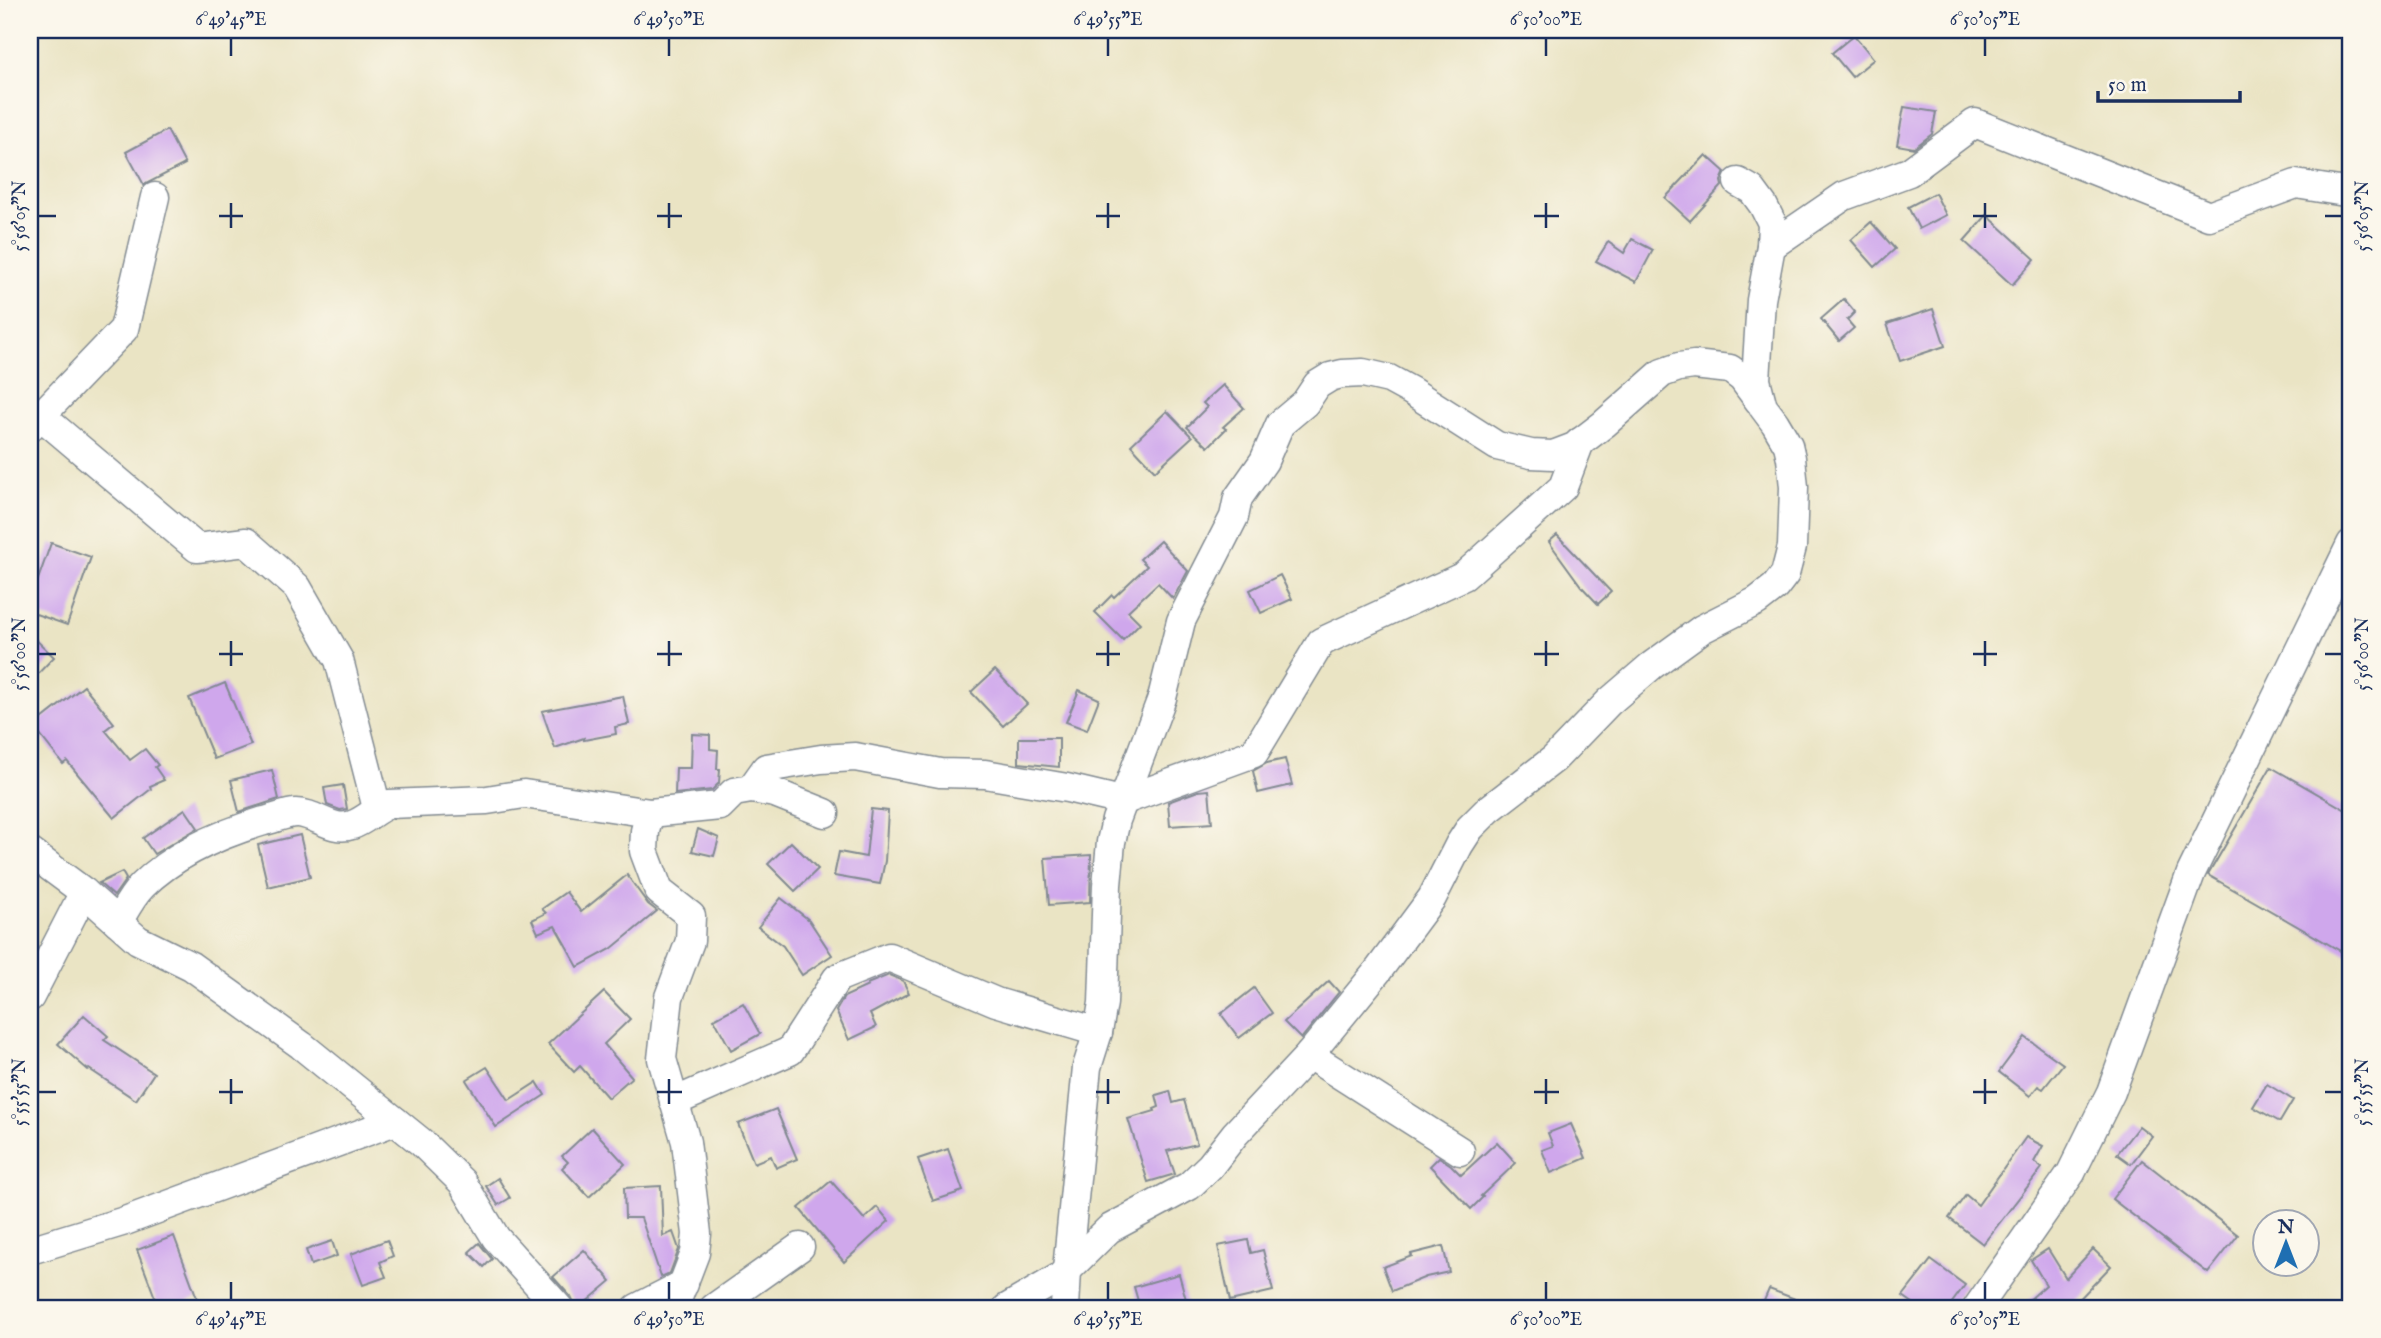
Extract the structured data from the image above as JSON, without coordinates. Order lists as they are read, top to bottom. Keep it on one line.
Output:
{"scale_bar":"50 m","north":"top","coordinates":["6°49'45\"E","6°49'50\"E","6°49'55\"E","6°50'00\"E","6°50'05\"E","5°56'05\"N","5°56'00\"N","5°55'55\"N"]}
